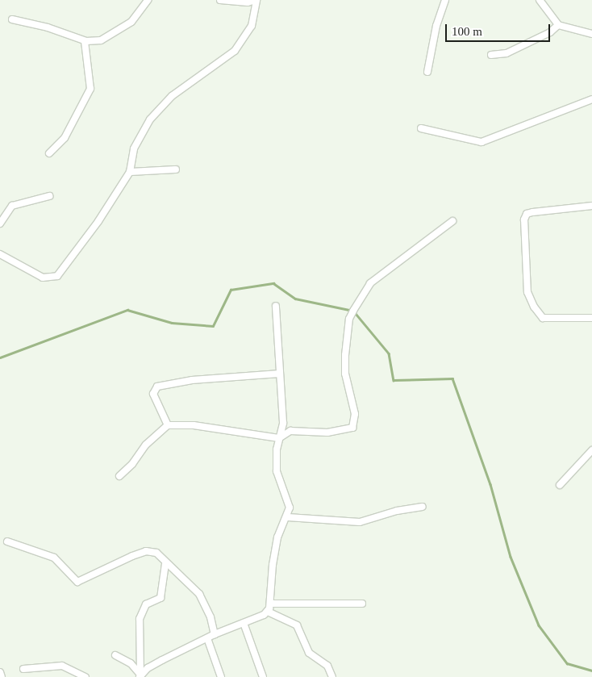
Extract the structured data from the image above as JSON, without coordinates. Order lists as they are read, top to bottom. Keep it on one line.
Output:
{"scale_bar":"100 m"}
